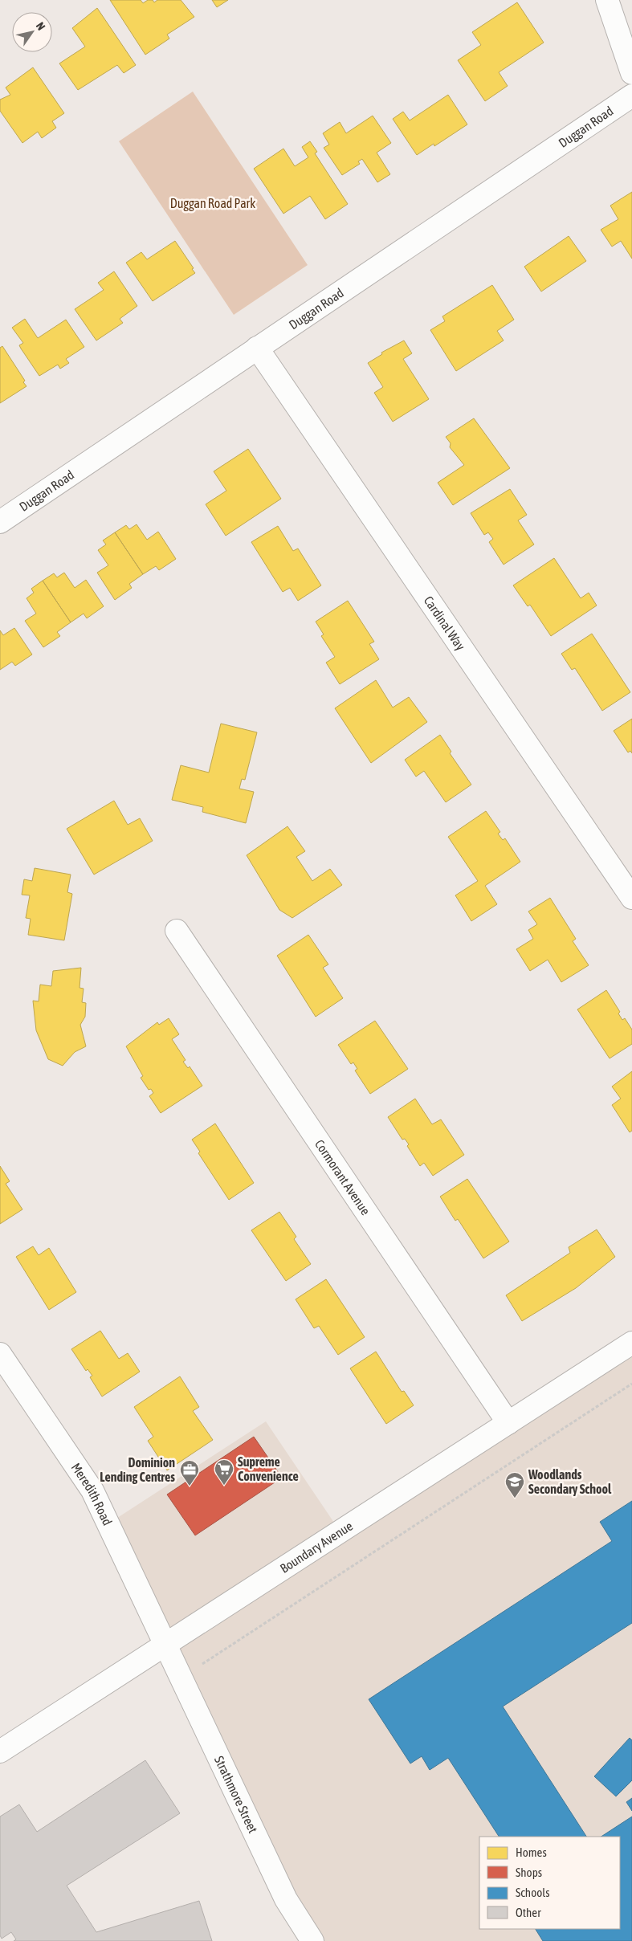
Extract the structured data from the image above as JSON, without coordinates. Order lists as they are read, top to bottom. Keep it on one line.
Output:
{"streets":{"street":["Duggan Road","Cardinal Way","Cormorant Avenue","Meredith Road","Boundary Avenue","Strathmore Street"]},"crossings":[["Duggan Road","Cardinal Way"],["Cormorant Avenue","Boundary Avenue"],["Meredith Road","Boundary Avenue"],["Meredith Road","Strathmore Street"],["Boundary Avenue","Strathmore Street"]],"parks":["Duggan Road Park"],"places":{"supermarket":["Supreme Convenience"],"office":["Dominion Lending Centres"],"school or university":["Woodlands Secondary School"]},"legend":["Homes","Shops","Schools","Other"],"north":"top right"}
